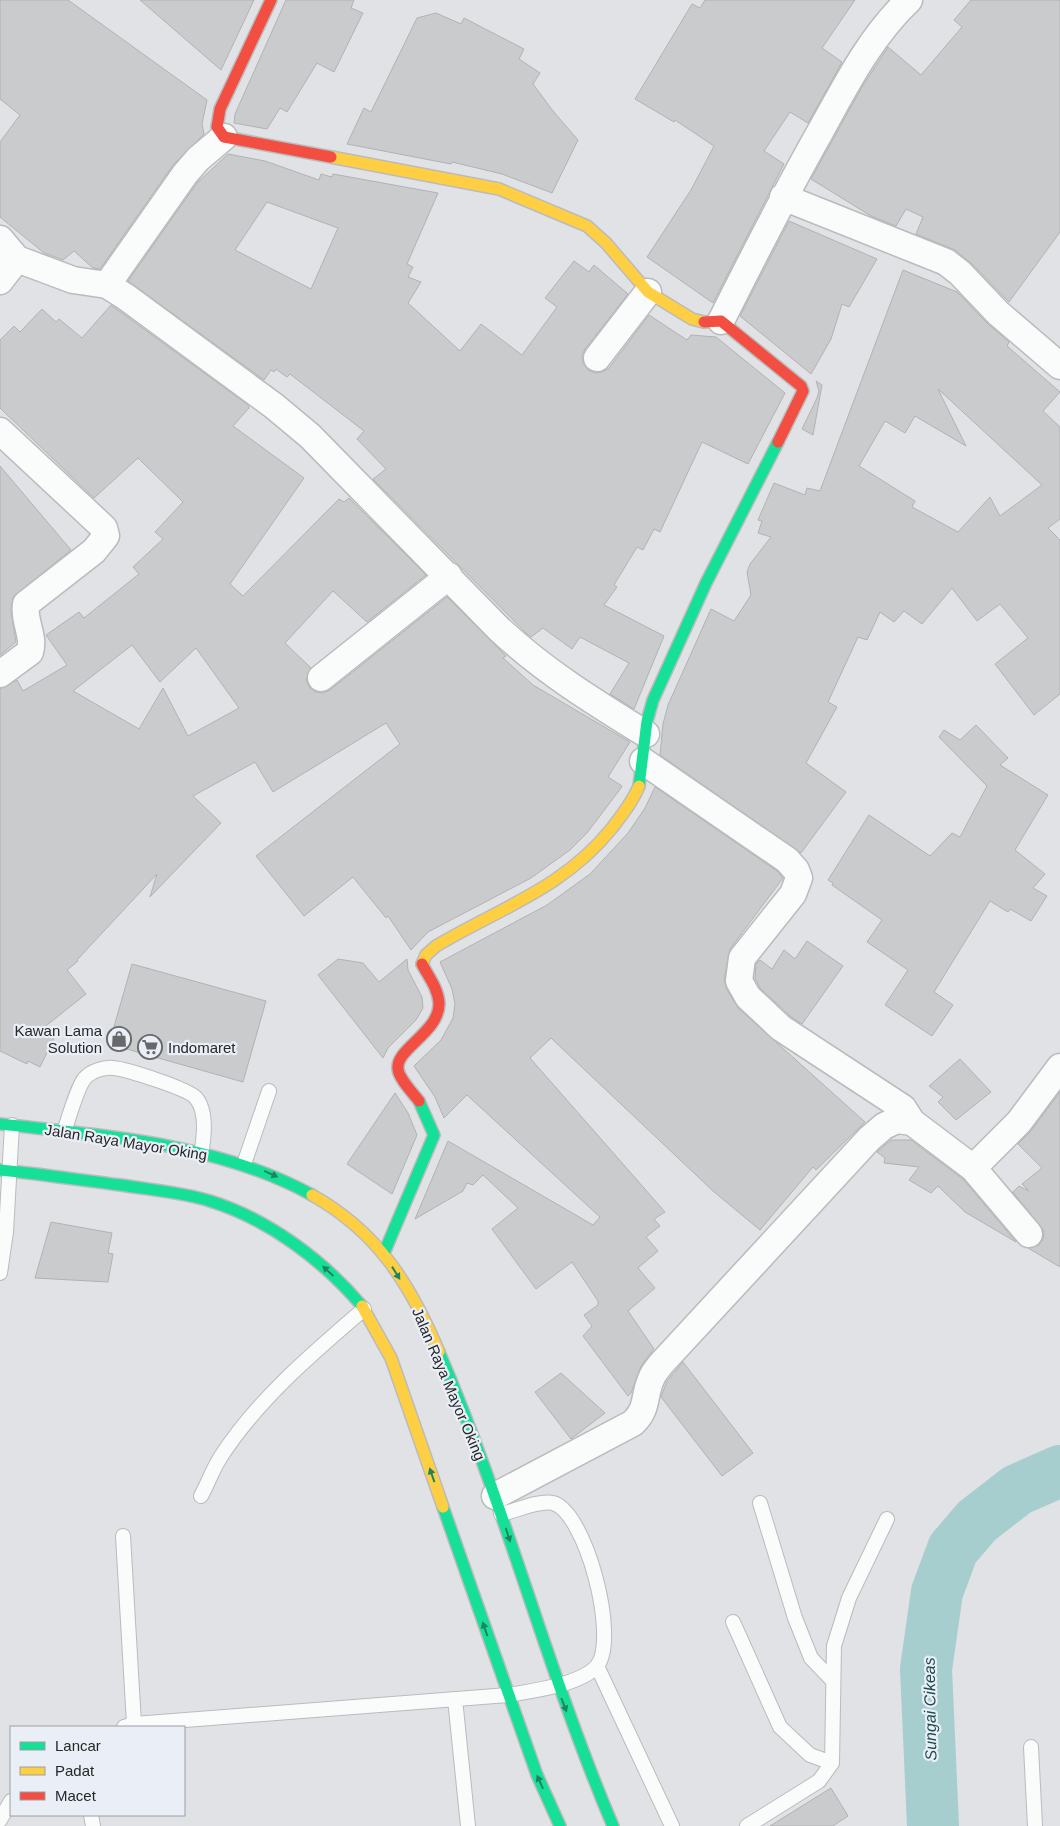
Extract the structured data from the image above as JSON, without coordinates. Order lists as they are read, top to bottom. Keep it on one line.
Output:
{"streets":{"main road":["Jalan Raya Mayor Oking"]},"water":["Sungai Cikeas"],"places":{"shop":["Kawan Lama Solution"],"supermarket":["Indomaret"]},"legend":["Lancar","Padat","Macet"]}
